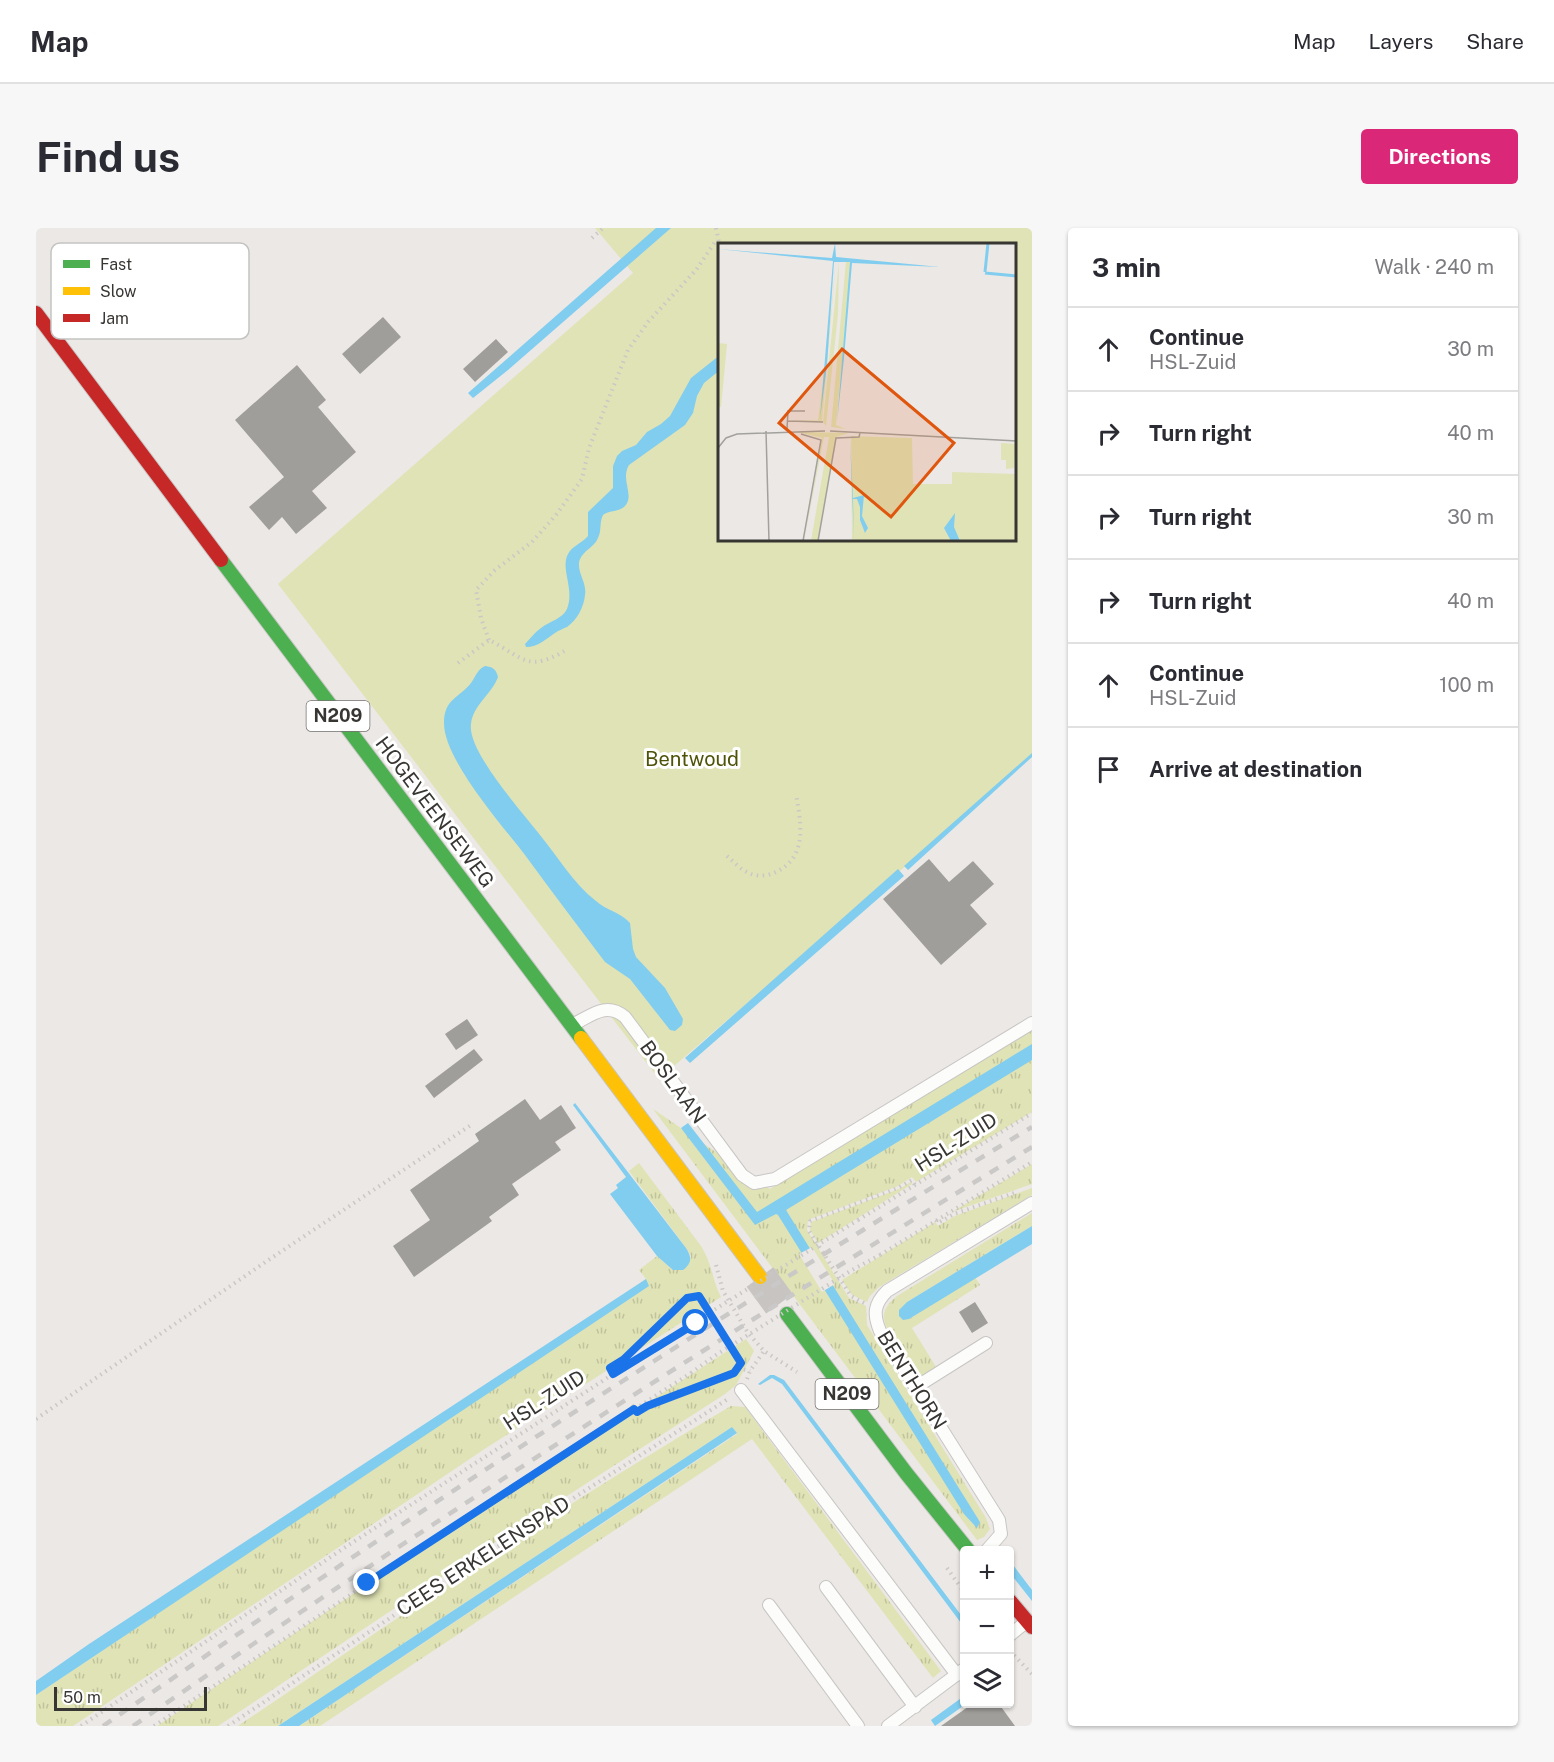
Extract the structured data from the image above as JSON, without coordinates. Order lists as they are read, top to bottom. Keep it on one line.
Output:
{"streets":{"main road":["N209","HOGEVEENSEWEG"],"lane":["BOSLAAN","BENTHORN"],"path":["HSL-ZUID","CEES ERKELENSPAD"]},"crossings":[["HOGEVEENSEWEG","BOSLAAN"]],"parks":["Bentwoud"],"legend":["Fast","Slow","Jam"],"scale_bar":"50 m","page":{"header":"Map","nav":["Map","Layers","Share"],"buttons":"Directions","title":"Find us","heading":["3 min","Walk · 240 m"],"list":[["Continue","HSL-Zuid","30 m"],["Turn right","40 m"],["Turn right","30 m"],["Turn right","40 m"],["Continue","HSL-Zuid","100 m"],"Arrive at destination"],"map_buttons":["+","−"],"scale":"50 m"}}
